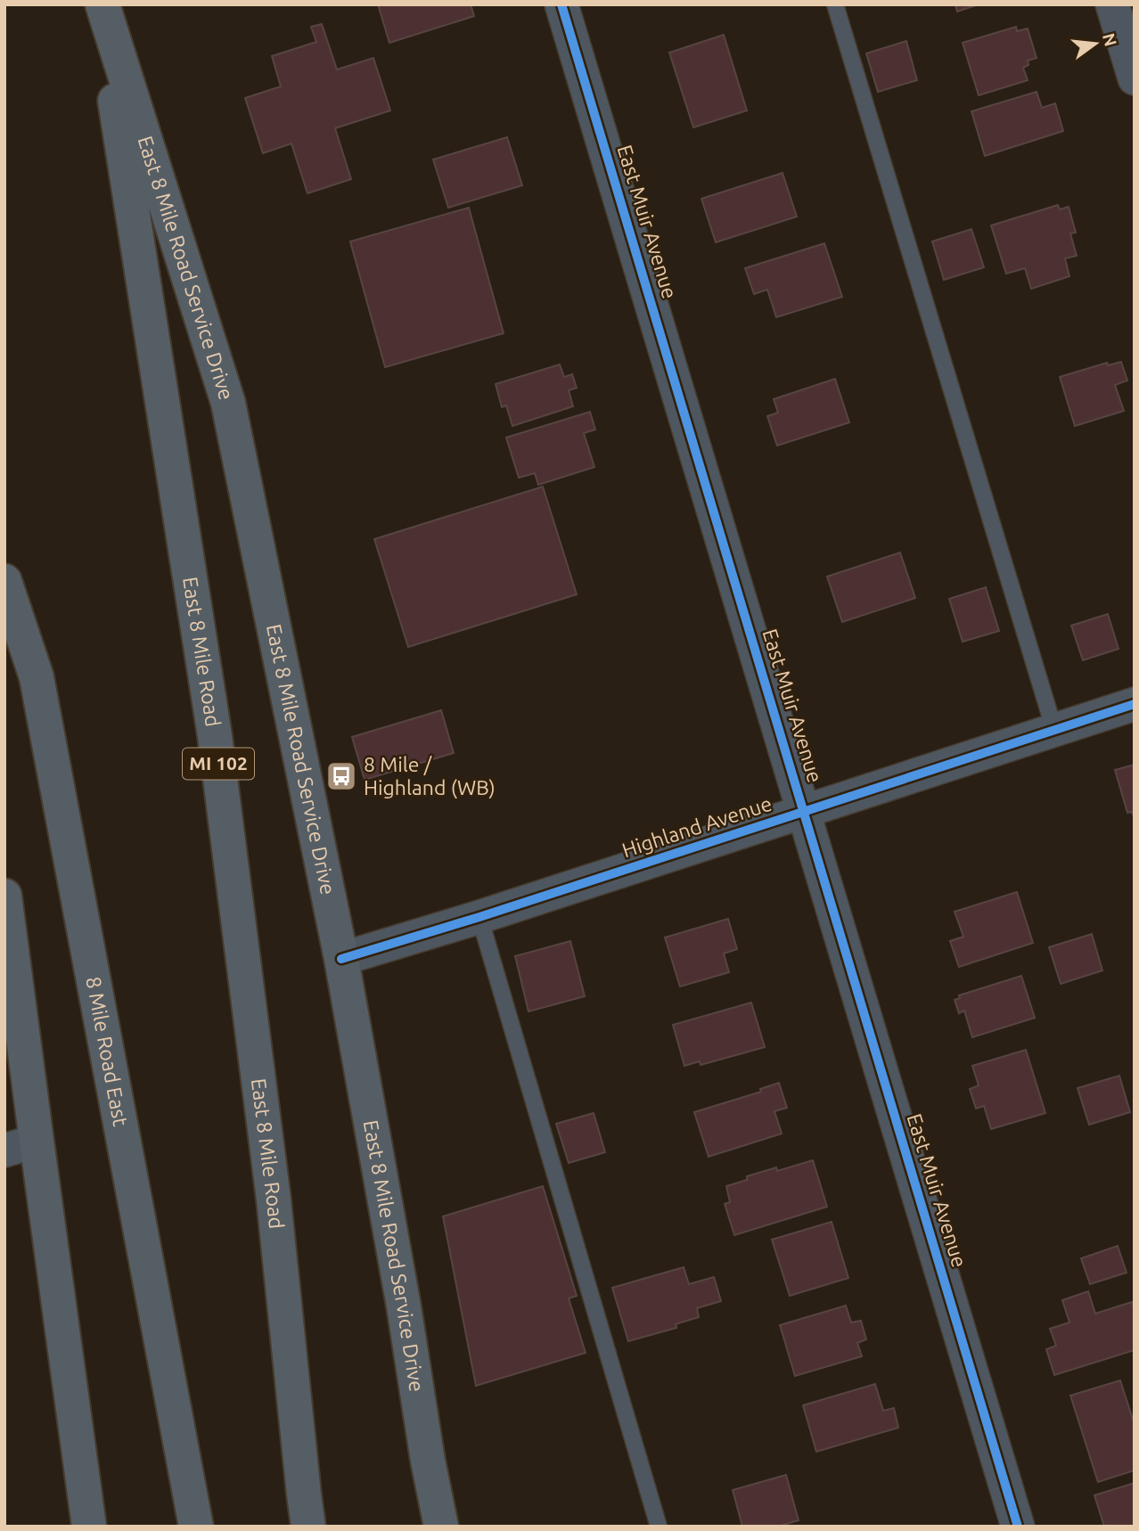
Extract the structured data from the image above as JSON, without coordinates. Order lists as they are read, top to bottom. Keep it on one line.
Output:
{"streets":{"highway":["East 8 Mile Road Service Drive","East 8 Mile Road","MI 102","8 Mile Road East"],"street":["East Muir Avenue","Highland Avenue"]},"crossings":[["East Muir Avenue","Highland Avenue"],["East 8 Mile Road Service Drive","East 8 Mile Road"],["East 8 Mile Road Service Drive","Highland Avenue"]],"places":{"bus stop":["8 Mile / Highland (WB)"]},"north":"right"}
